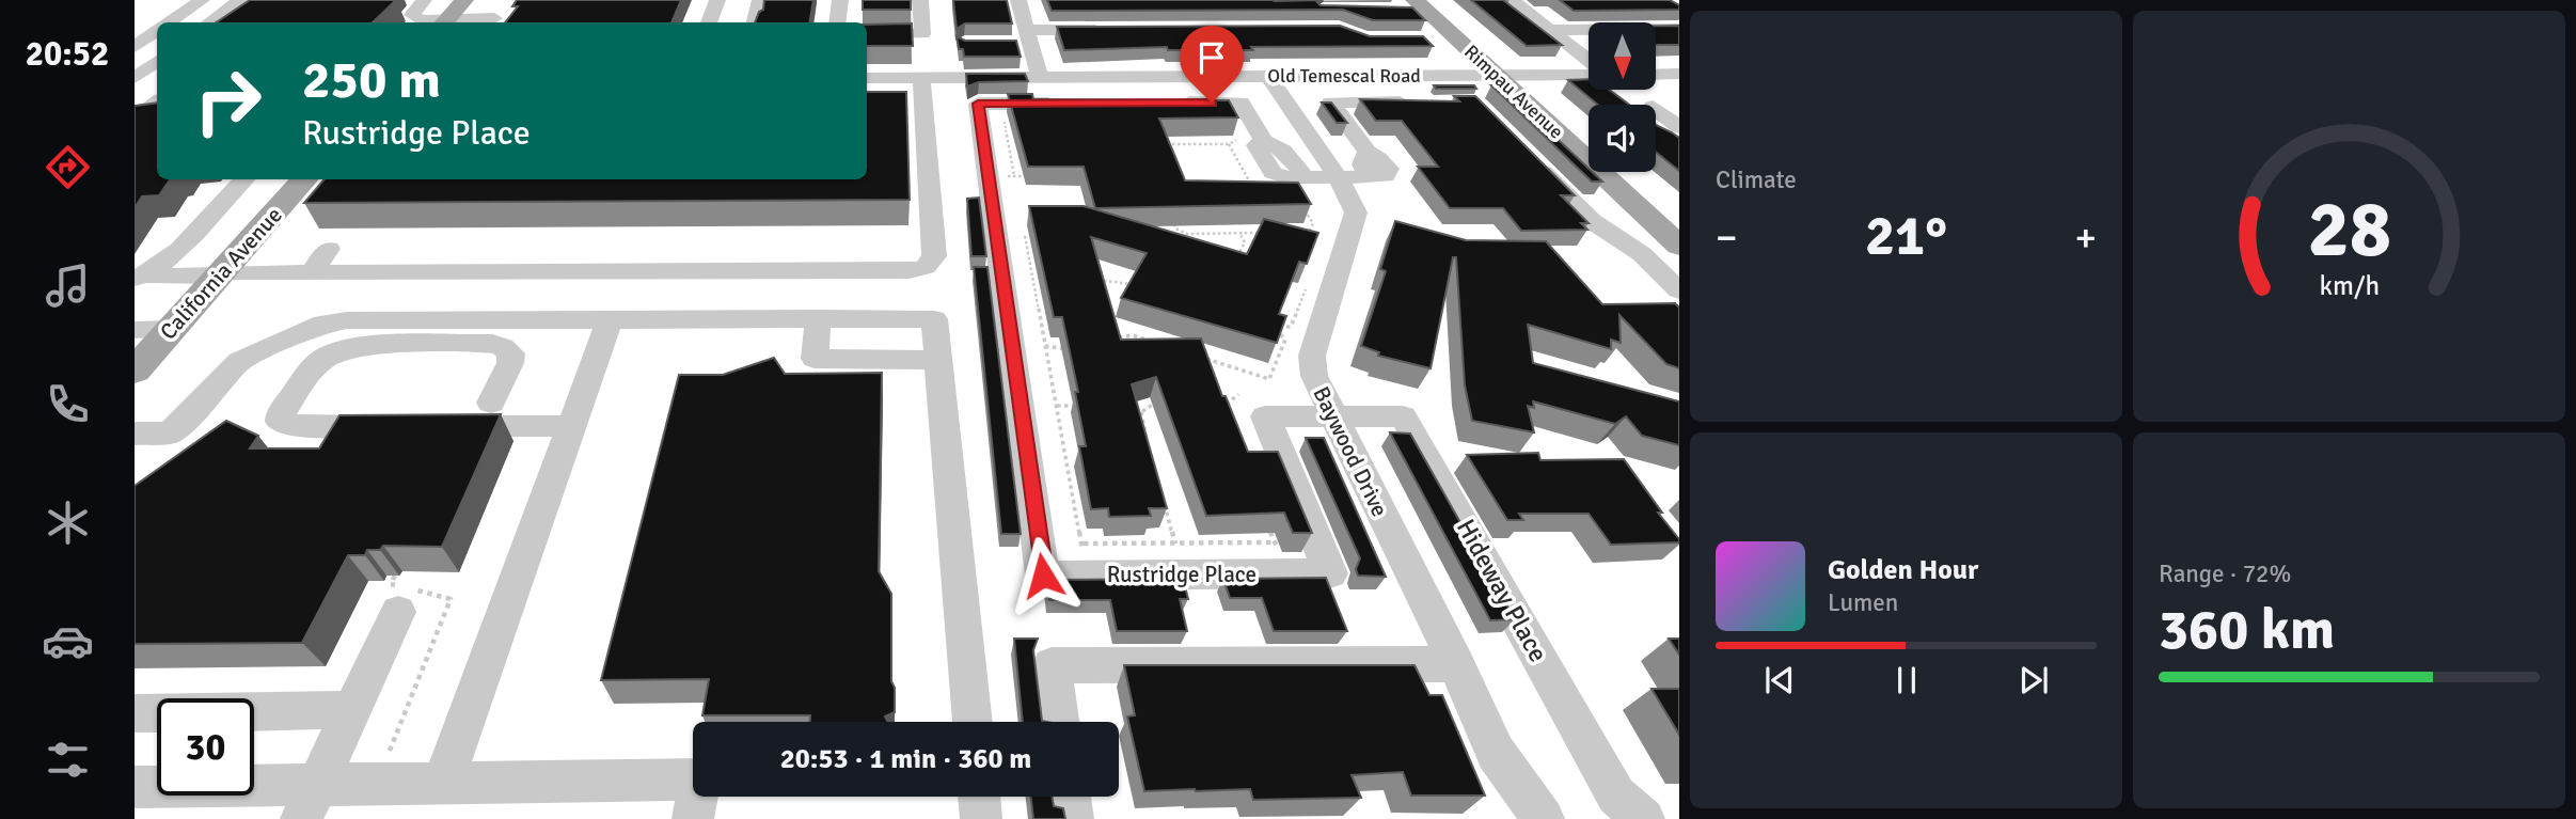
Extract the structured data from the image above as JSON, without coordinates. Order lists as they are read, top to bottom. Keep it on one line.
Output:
{"streets":{"main road":["Rimpau Avenue","California Avenue"],"street":["Old Temescal Road","Baywood Drive","Rustridge Place","Hideway Place"]},"crossings":[["Old Temescal Road","Rimpau Avenue"],["Old Temescal Road","Baywood Drive"],["Baywood Drive","Rustridge Place"],["Baywood Drive","Hideway Place"],["Rustridge Place","Hideway Place"]],"north":"bottom","page":{"tabs":"20:52","tile":["Climate",["Range · 72%","360 km"]],"turn":["250 m","Rustridge Place"],"heat":["−","21°","+"],"song":["Golden Hour","Lumen"],"limit":"30","trip":"20:53 · 1 min · 360 m","gauge":["28","km/h"]}}
